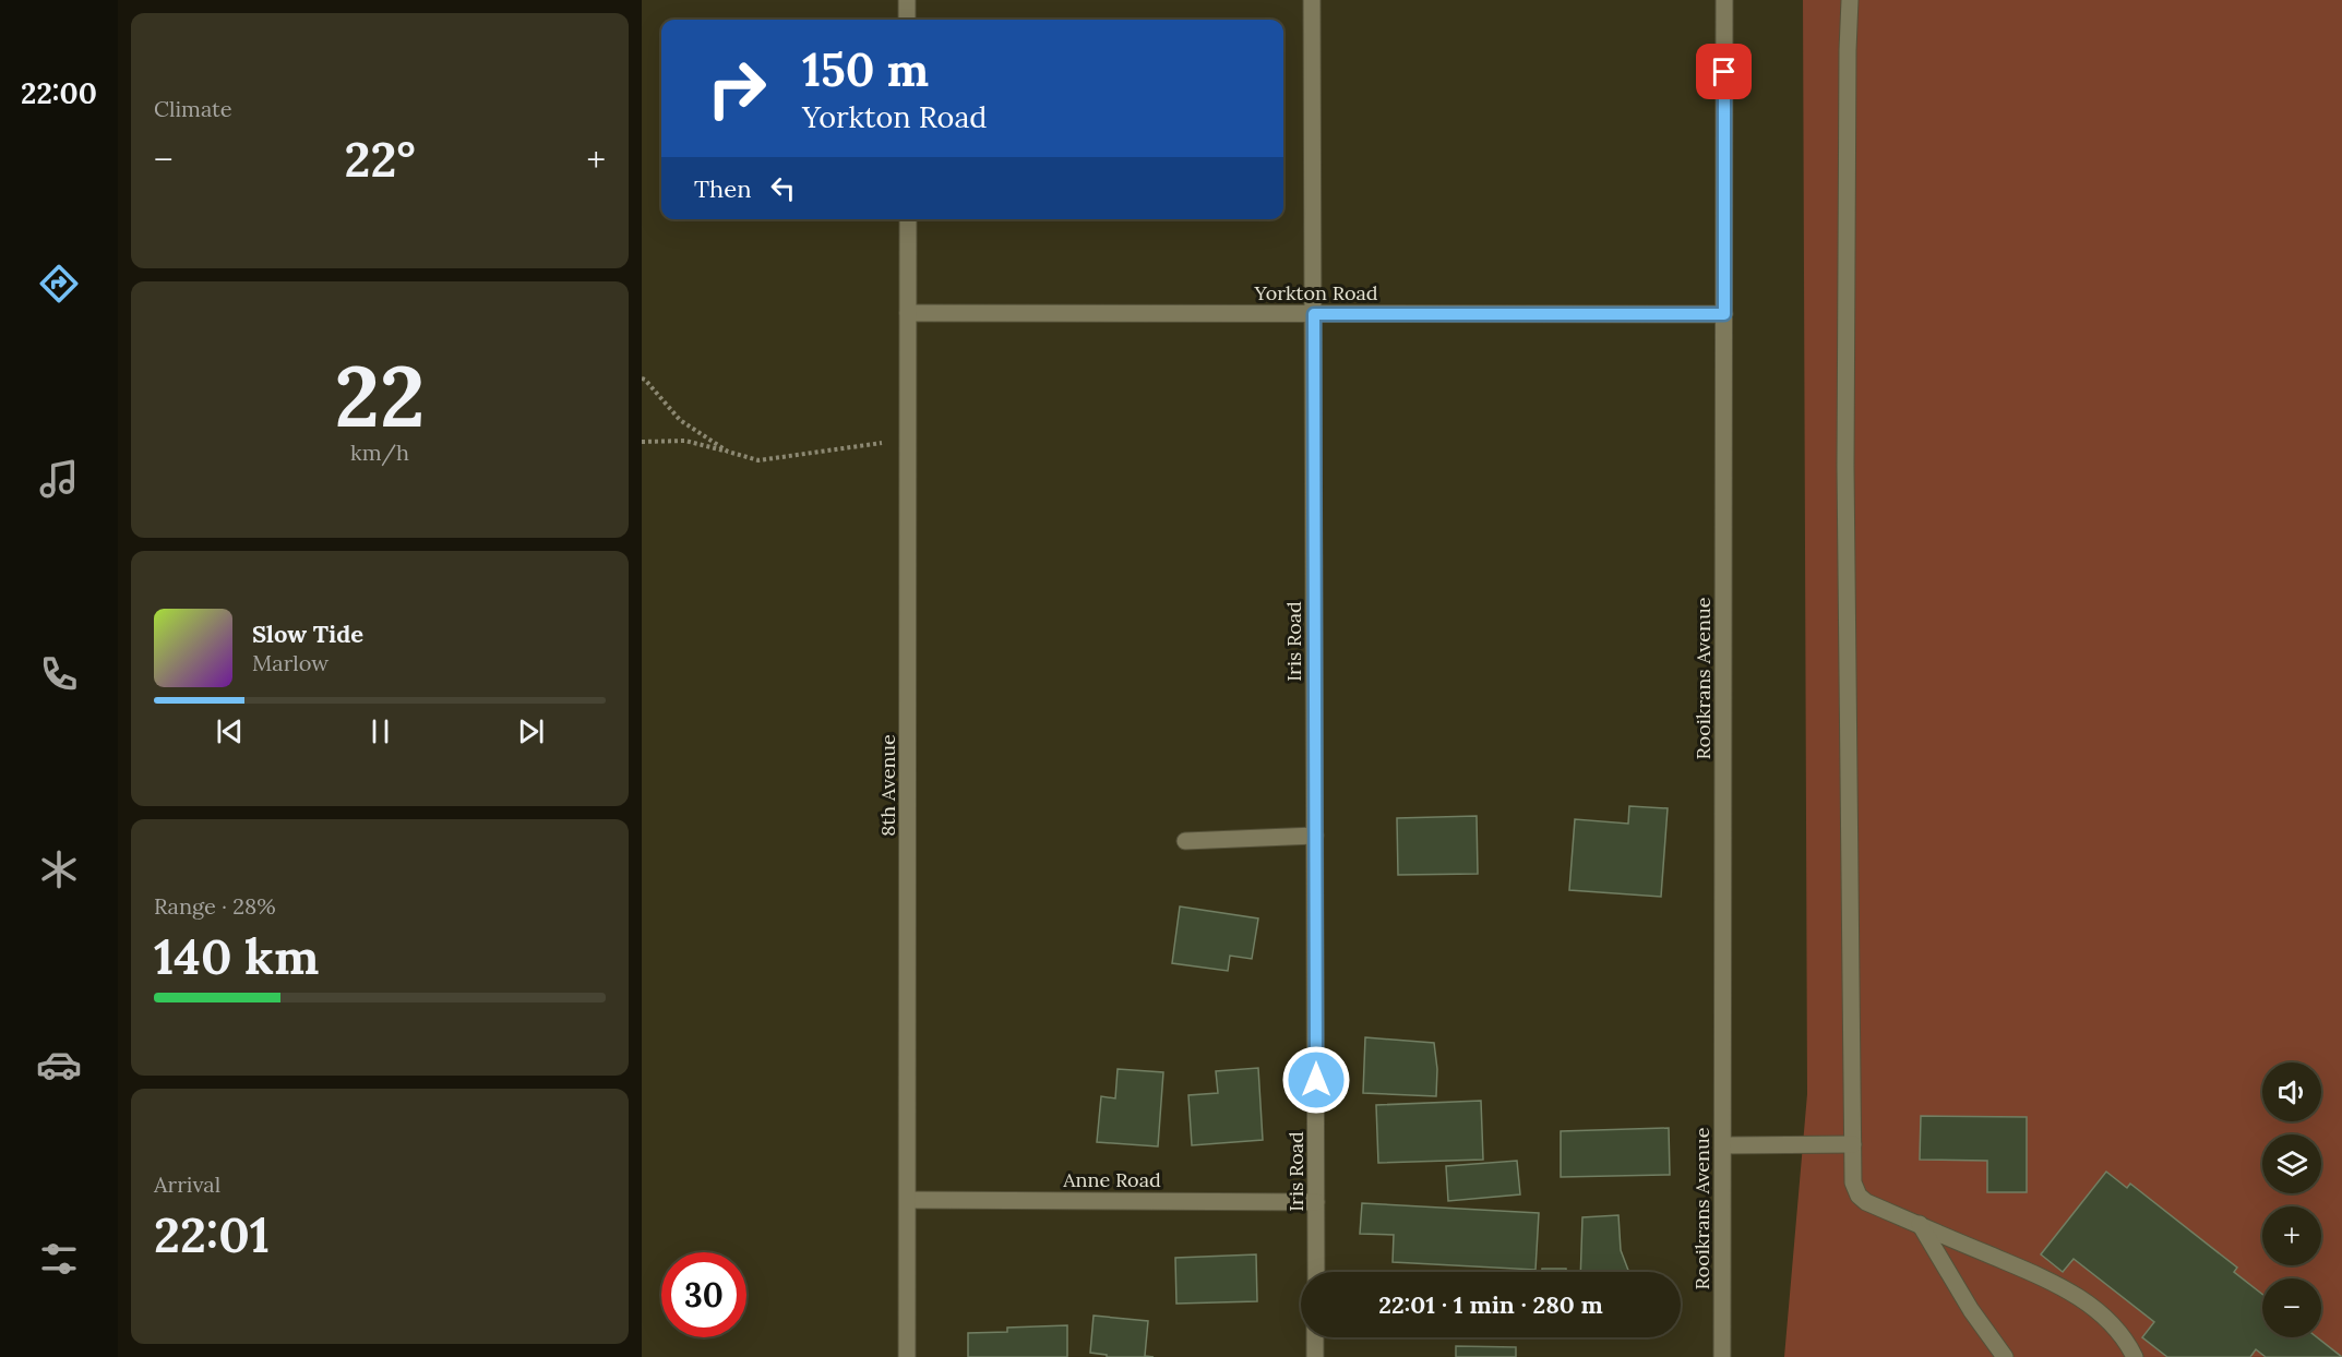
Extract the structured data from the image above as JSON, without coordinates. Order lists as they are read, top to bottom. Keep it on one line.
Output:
{"streets":{"street":["Yorkton Road","Iris Road","Rooikrans Avenue","8th Avenue","Anne Road"]},"crossings":[["Yorkton Road","Iris Road"],["Yorkton Road","Rooikrans Avenue"],["Yorkton Road","8th Avenue"],["Iris Road","Anne Road"],["8th Avenue","Anne Road"]],"page":{"tabs":"22:00","tile":["Climate",["22","km/h"],["Range · 28%","140 km"],["Arrival","22:01"]],"turn":["150 m","Yorkton Road"],"heat":["−","22°","+"],"then":"Then","song":["Slow Tide","Marlow"],"map_buttons":["+","−"],"limit":"30","trip":"22:01 · 1 min · 280 m"}}
